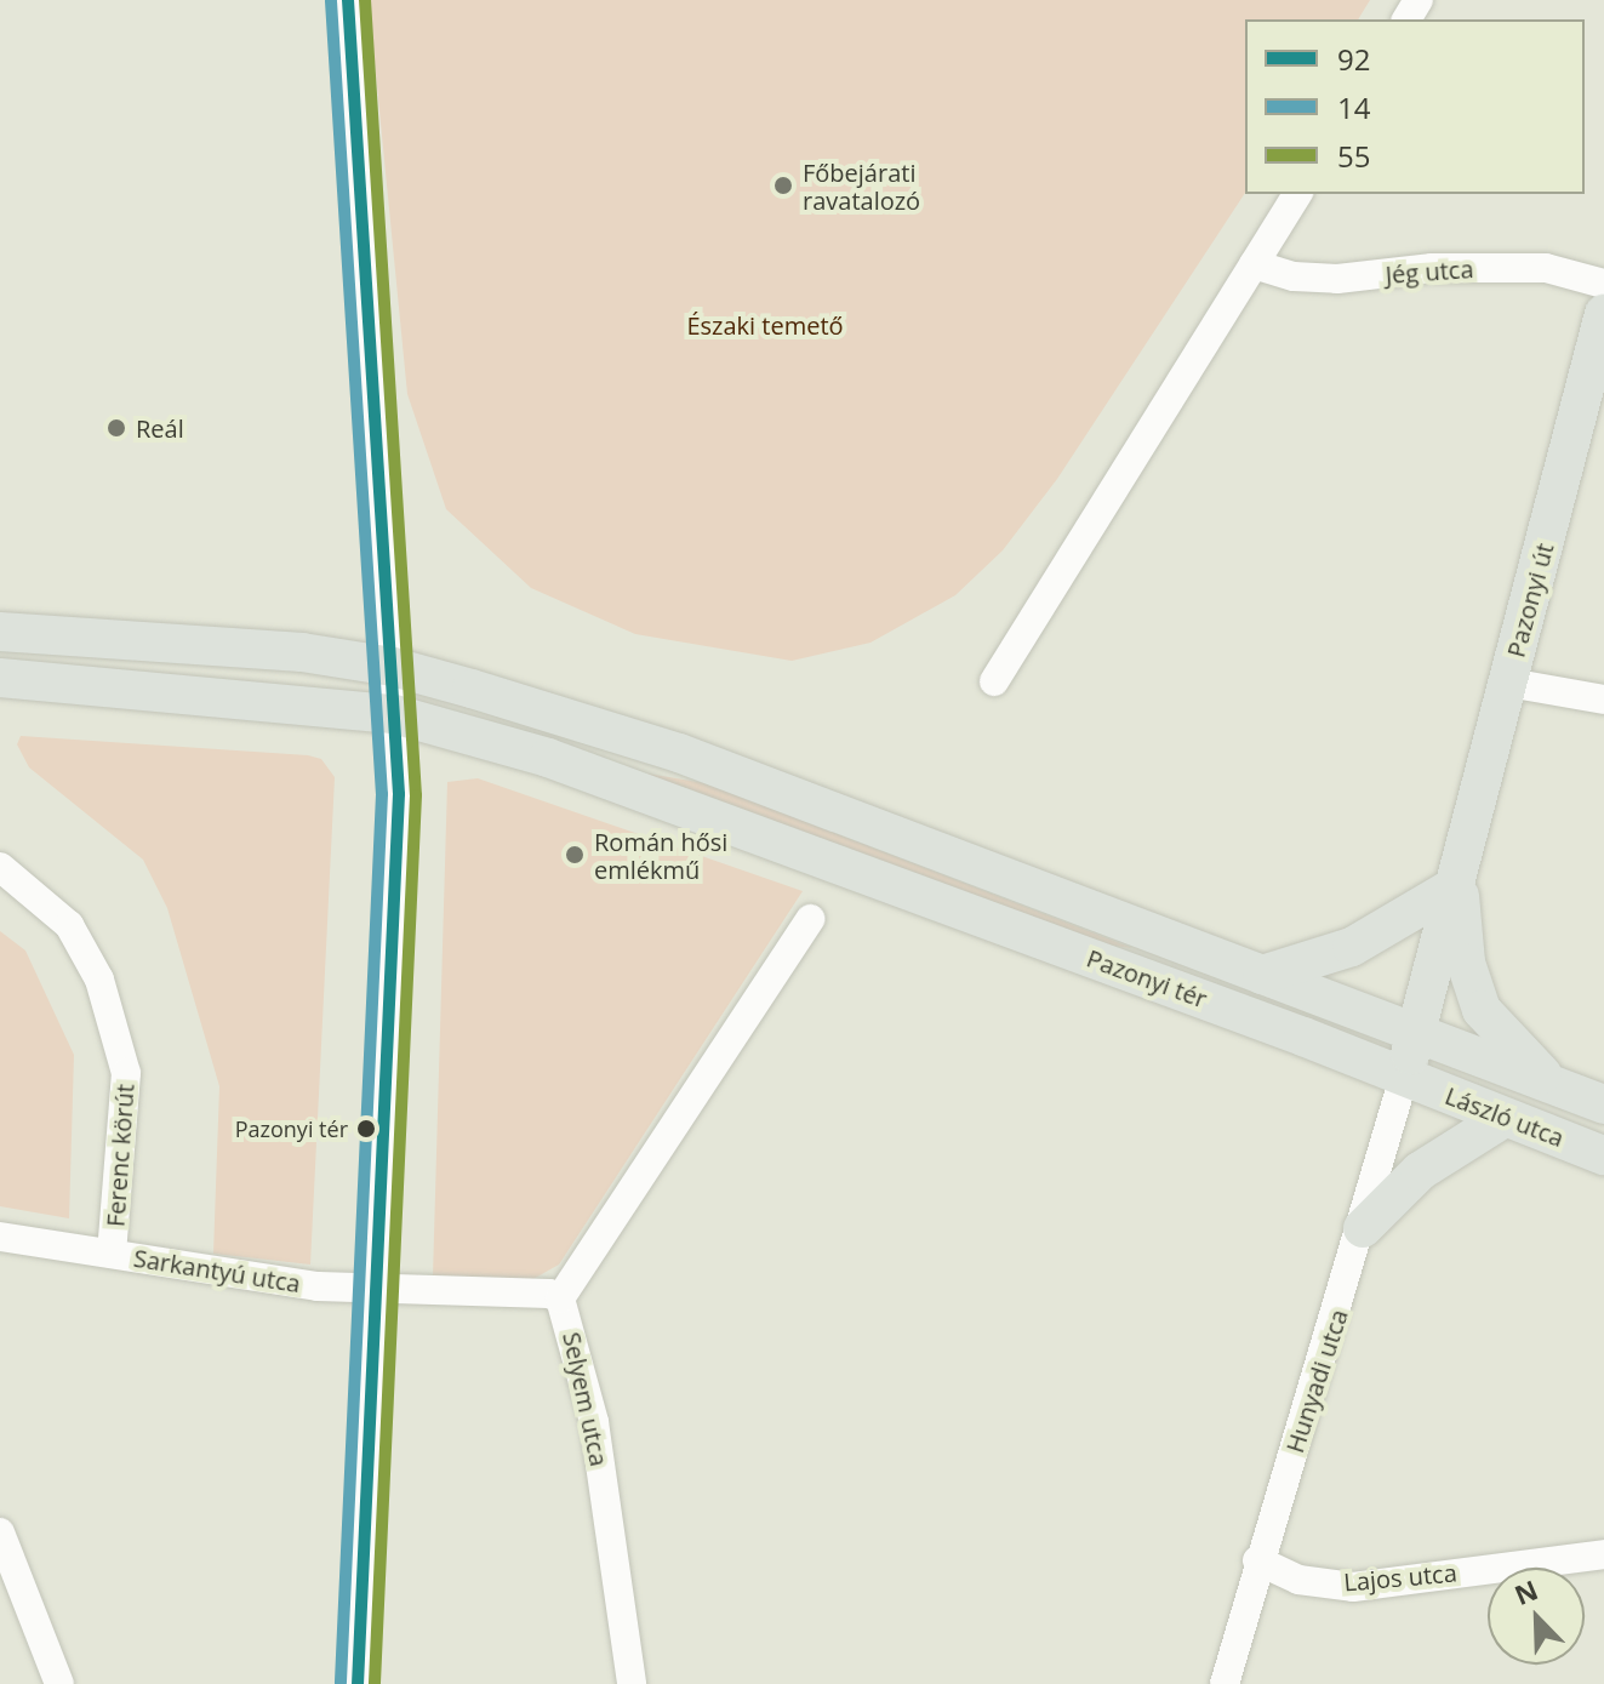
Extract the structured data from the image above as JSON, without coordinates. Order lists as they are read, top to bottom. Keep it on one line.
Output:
{"streets":{"main road":["Pazonyi út","Pazonyi tér","László utca"],"street":["Jég utca","Ferenc körút","Sarkantyú utca","Hunyadi utca","Selyem utca","Lajos utca"]},"crossings":[["Pazonyi tér","László utca"],["Pazonyi tér","Hunyadi utca"],["László utca","Hunyadi utca"],["Ferenc körút","Sarkantyú utca"],["Sarkantyú utca","Selyem utca"],["Hunyadi utca","Lajos utca"]],"parks":["Északi temető"],"places":["Főbejárati ravatalozó","Reál","Román hősi emlékmű","Pazonyi tér"],"lines":["transit line 92","transit line 55","transit line 14"],"legend":["92","14","55"],"north":"top left"}
